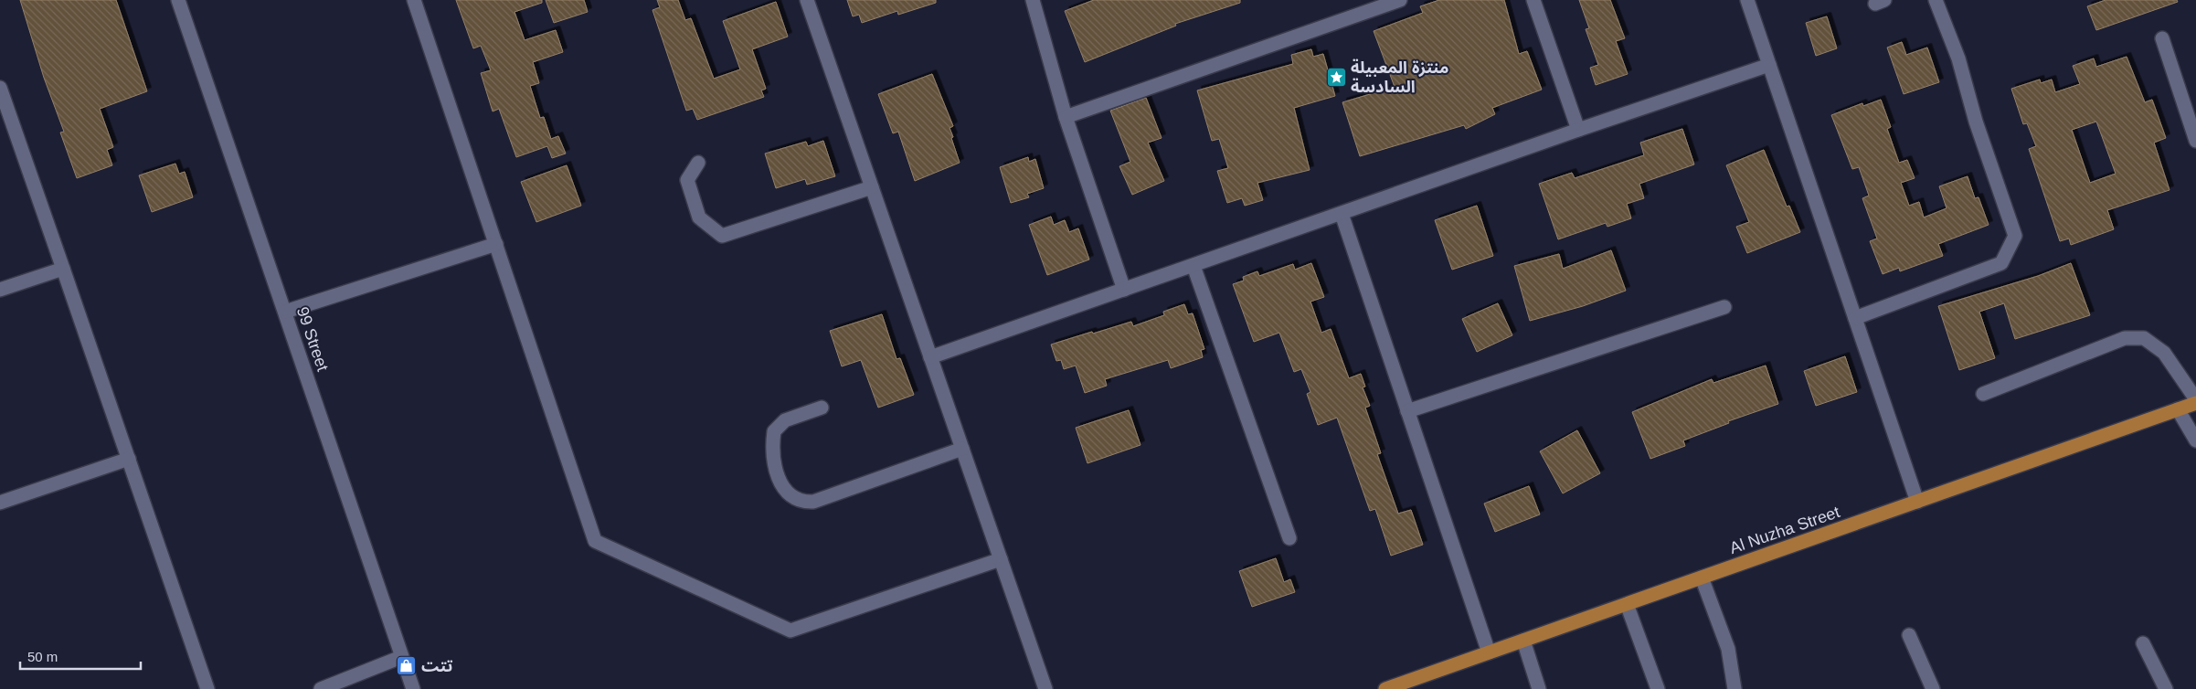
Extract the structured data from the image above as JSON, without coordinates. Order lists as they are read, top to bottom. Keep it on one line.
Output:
{"streets":{"main road":["Al Nuzha Street"],"street":["99 Street"]},"places":{"place":["منتزة المعبيلة السادسة"],"shop":["تتت"]},"scale_bar":"50 m"}
